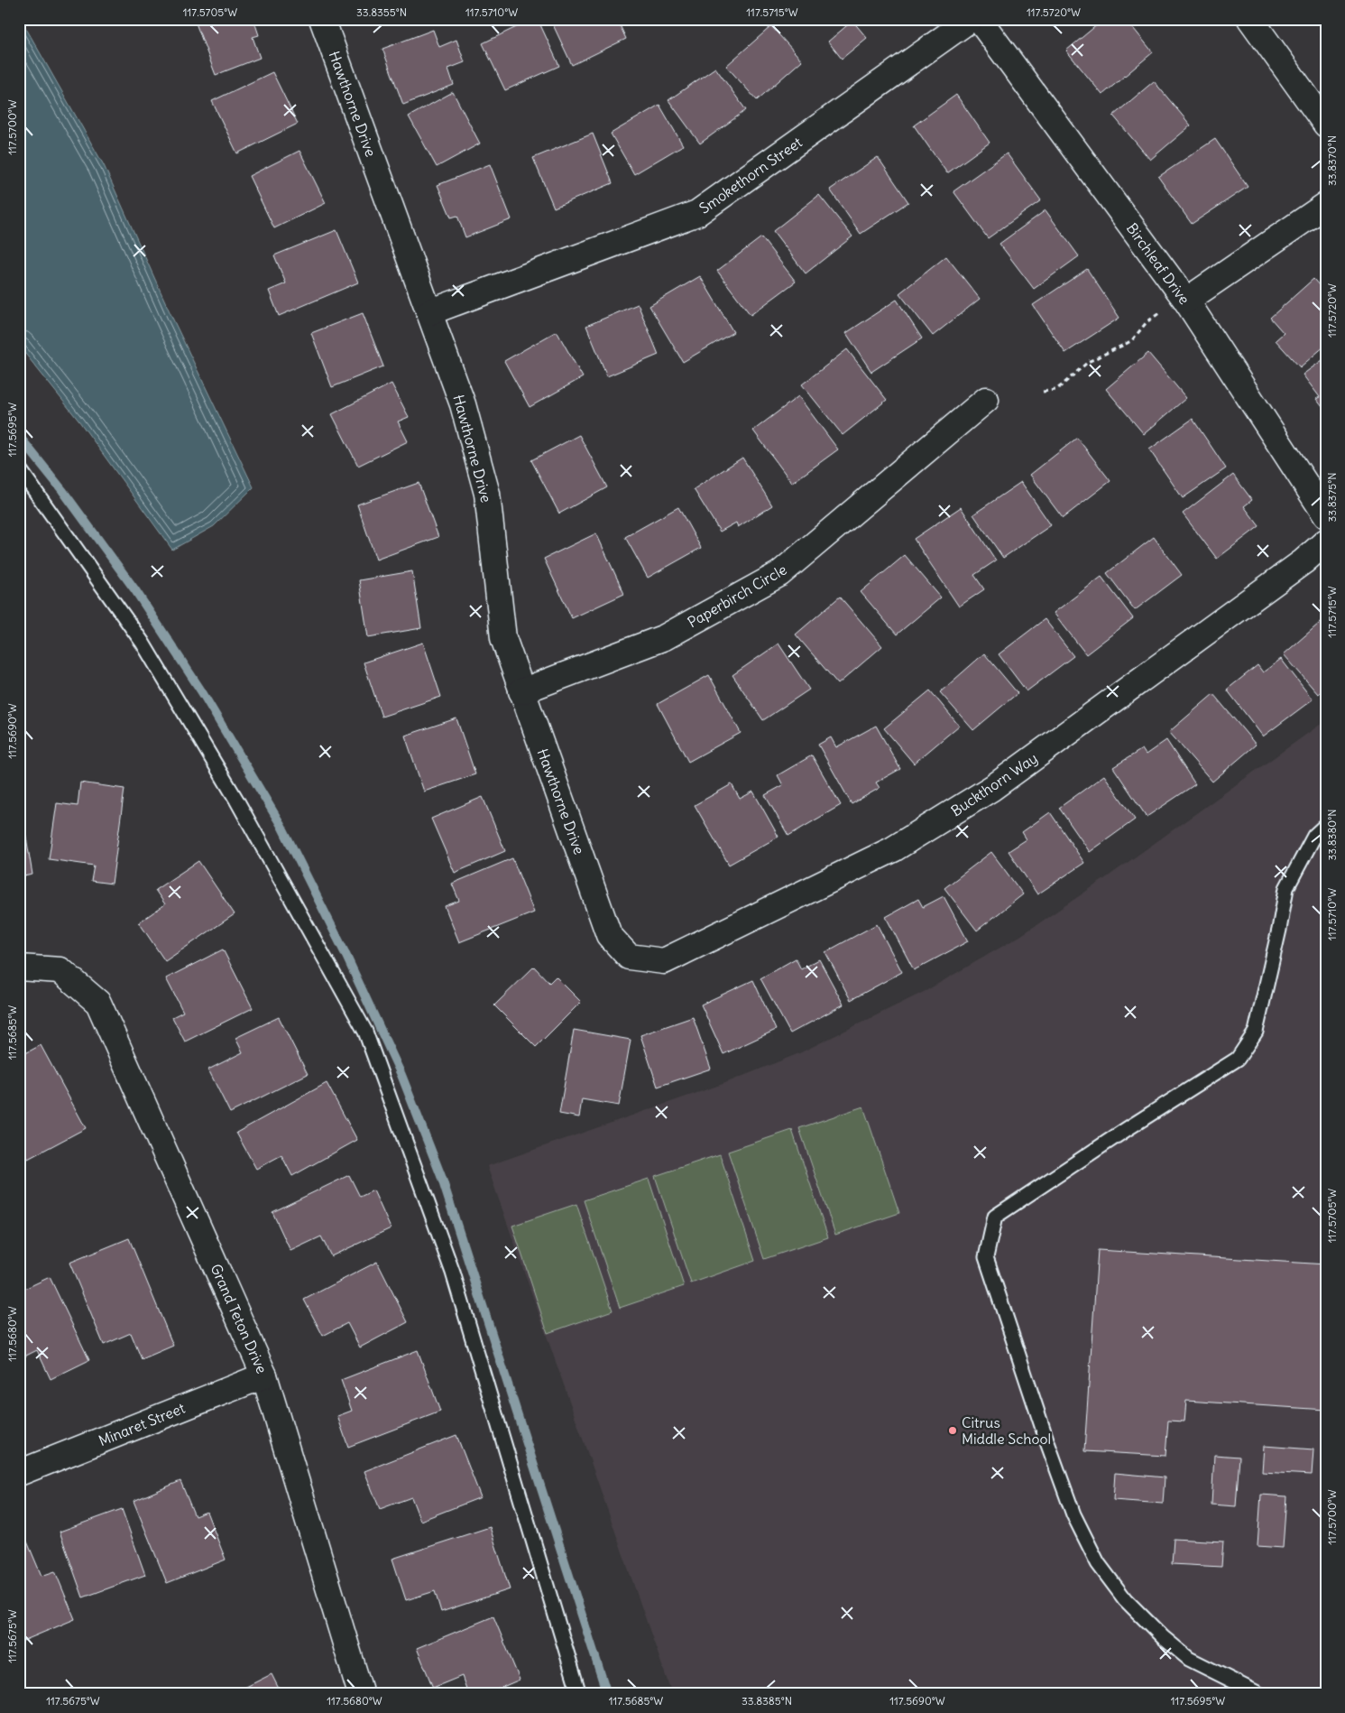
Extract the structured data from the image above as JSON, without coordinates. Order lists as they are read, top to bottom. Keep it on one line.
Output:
{"streets":{"street":["Hawthorne Drive","Smokethorn Street","Birchleaf Drive","Paperbirch Circle","Buckthorn Way","Grand Teton Drive","Minaret Street"]},"crossings":[["Hawthorne Drive","Smokethorn Street"],["Hawthorne Drive","Paperbirch Circle"],["Hawthorne Drive","Buckthorn Way"],["Grand Teton Drive","Minaret Street"]],"places":["Citrus Middle School"],"coordinates":["117.5705°W","33.8355°N","117.5710°W","117.5715°W","117.5720°W","117.5700°W","33.8370°N","117.5695°W","33.8375°N","117.5690°W","33.8380°N","117.5685°W","117.5680°W","117.5675°W","33.8385°N"]}
